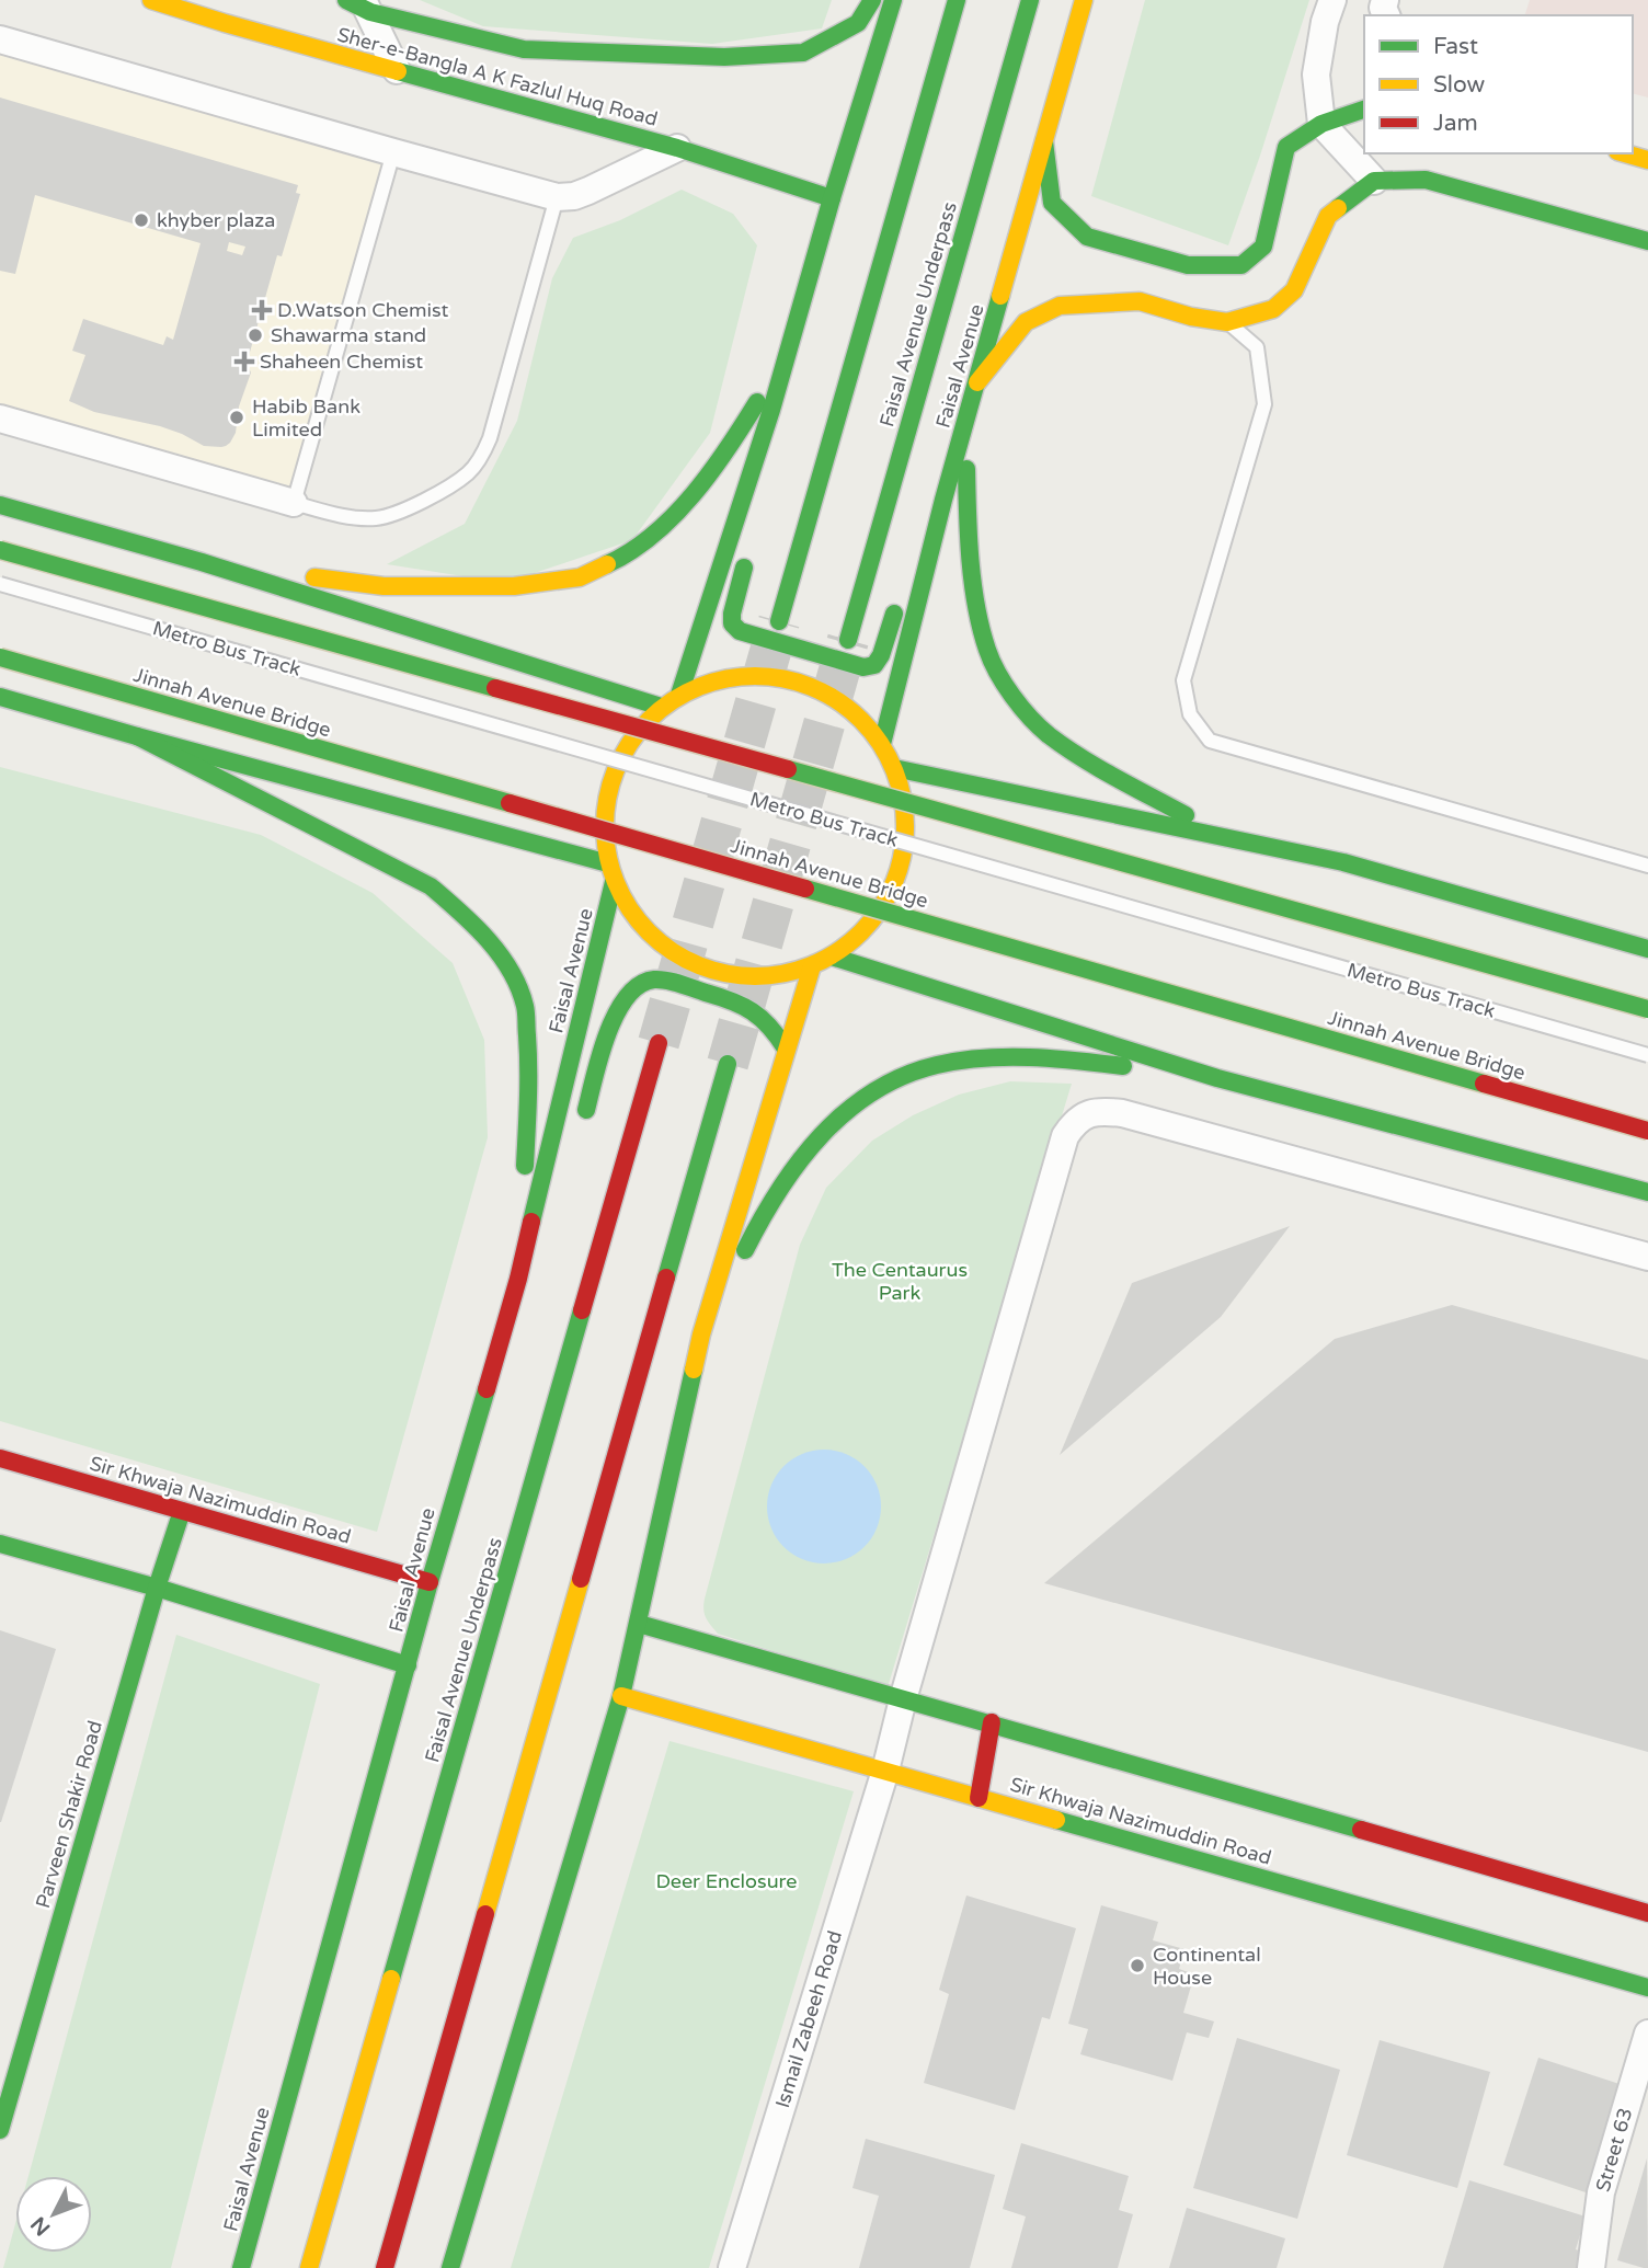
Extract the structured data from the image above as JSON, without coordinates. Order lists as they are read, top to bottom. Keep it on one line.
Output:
{"streets":{"main road":["Sher-e-Bangla A K Fazlul Huq Road","Faisal Avenue Underpass","Faisal Avenue","Jinnah Avenue Bridge","Sir Khwaja Nazimuddin Road","Parveen Shakir Road"],"street":["Ismail Zabeeh Road","Street 63"],"lane":["Metro Bus Track"]},"crossings":[["Faisal Avenue","Sir Khwaja Nazimuddin Road"],["Sir Khwaja Nazimuddin Road","Parveen Shakir Road"],["Sir Khwaja Nazimuddin Road","Ismail Zabeeh Road"]],"parks":["The Centaurus Park","Deer Enclosure"],"places":{"other":["khyber plaza","Shawarma stand","Habib Bank Limited","Continental House"],"health":["D.Watson Chemist","Shaheen Chemist"]},"legend":["Fast","Slow","Jam"],"north":"bottom left"}
